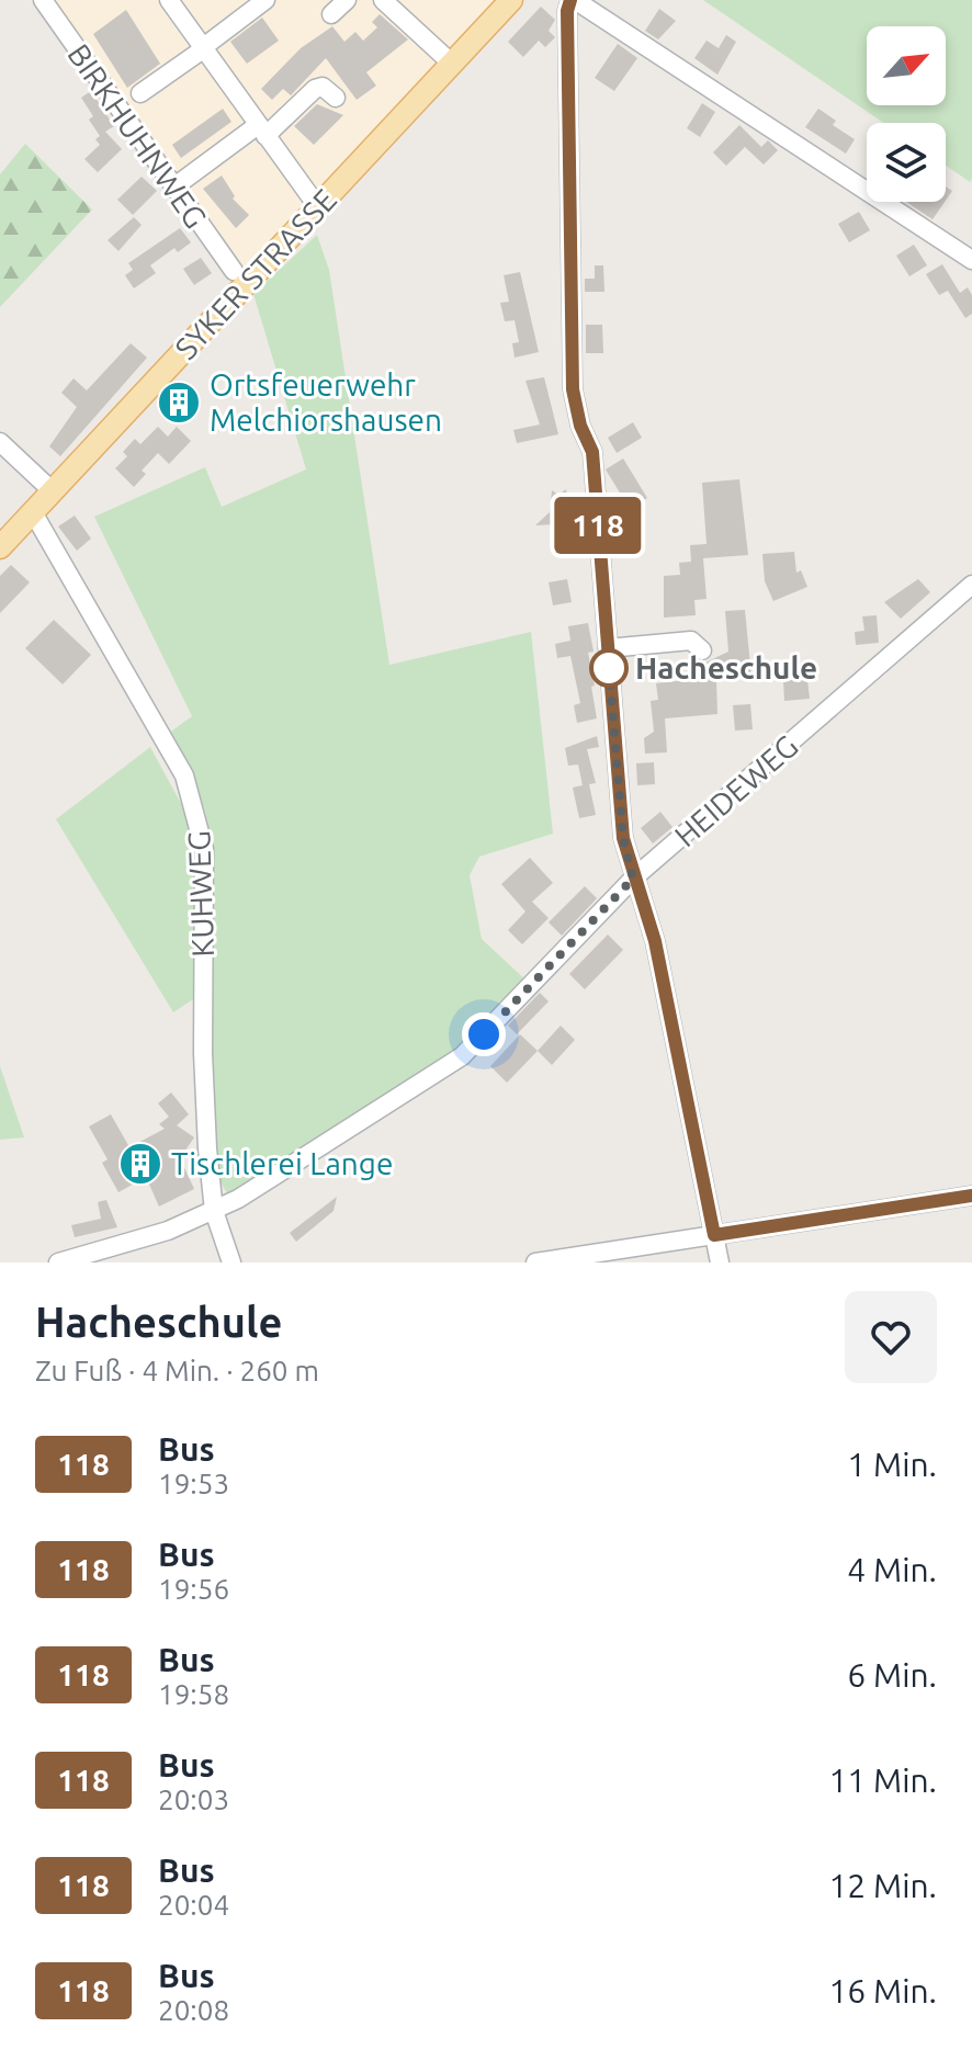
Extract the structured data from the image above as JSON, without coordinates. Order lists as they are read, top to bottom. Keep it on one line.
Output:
{"streets":{"main road":["SYKER STRASSE"],"street":["BIRKHUHNWEG","HEIDEWEG","KUHWEG"]},"crossings":[["SYKER STRASSE","KUHWEG"],["HEIDEWEG","KUHWEG"]],"places":{"building":["Ortsfeuerwehr Melchiorshausen","Tischlerei Lange"],"other":["Hacheschule"]},"lines":["bus line 118"],"north":"top right","page":{"on_map":"118","heading":["Hacheschule","Zu Fuß · 4 Min. · 260 m"],"list":[{"mark":"118","name":"Bus","note":"19:53","value":"1 Min."},{"mark":"118","name":"Bus","note":"19:56","value":"4 Min."},{"mark":"118","name":"Bus","note":"19:58","value":"6 Min."},{"mark":"118","name":"Bus","note":"20:03","value":"11 Min."},{"mark":"118","name":"Bus","note":"20:04","value":"12 Min."},{"mark":"118","name":"Bus","note":"20:08","value":"16 Min."}]}}
